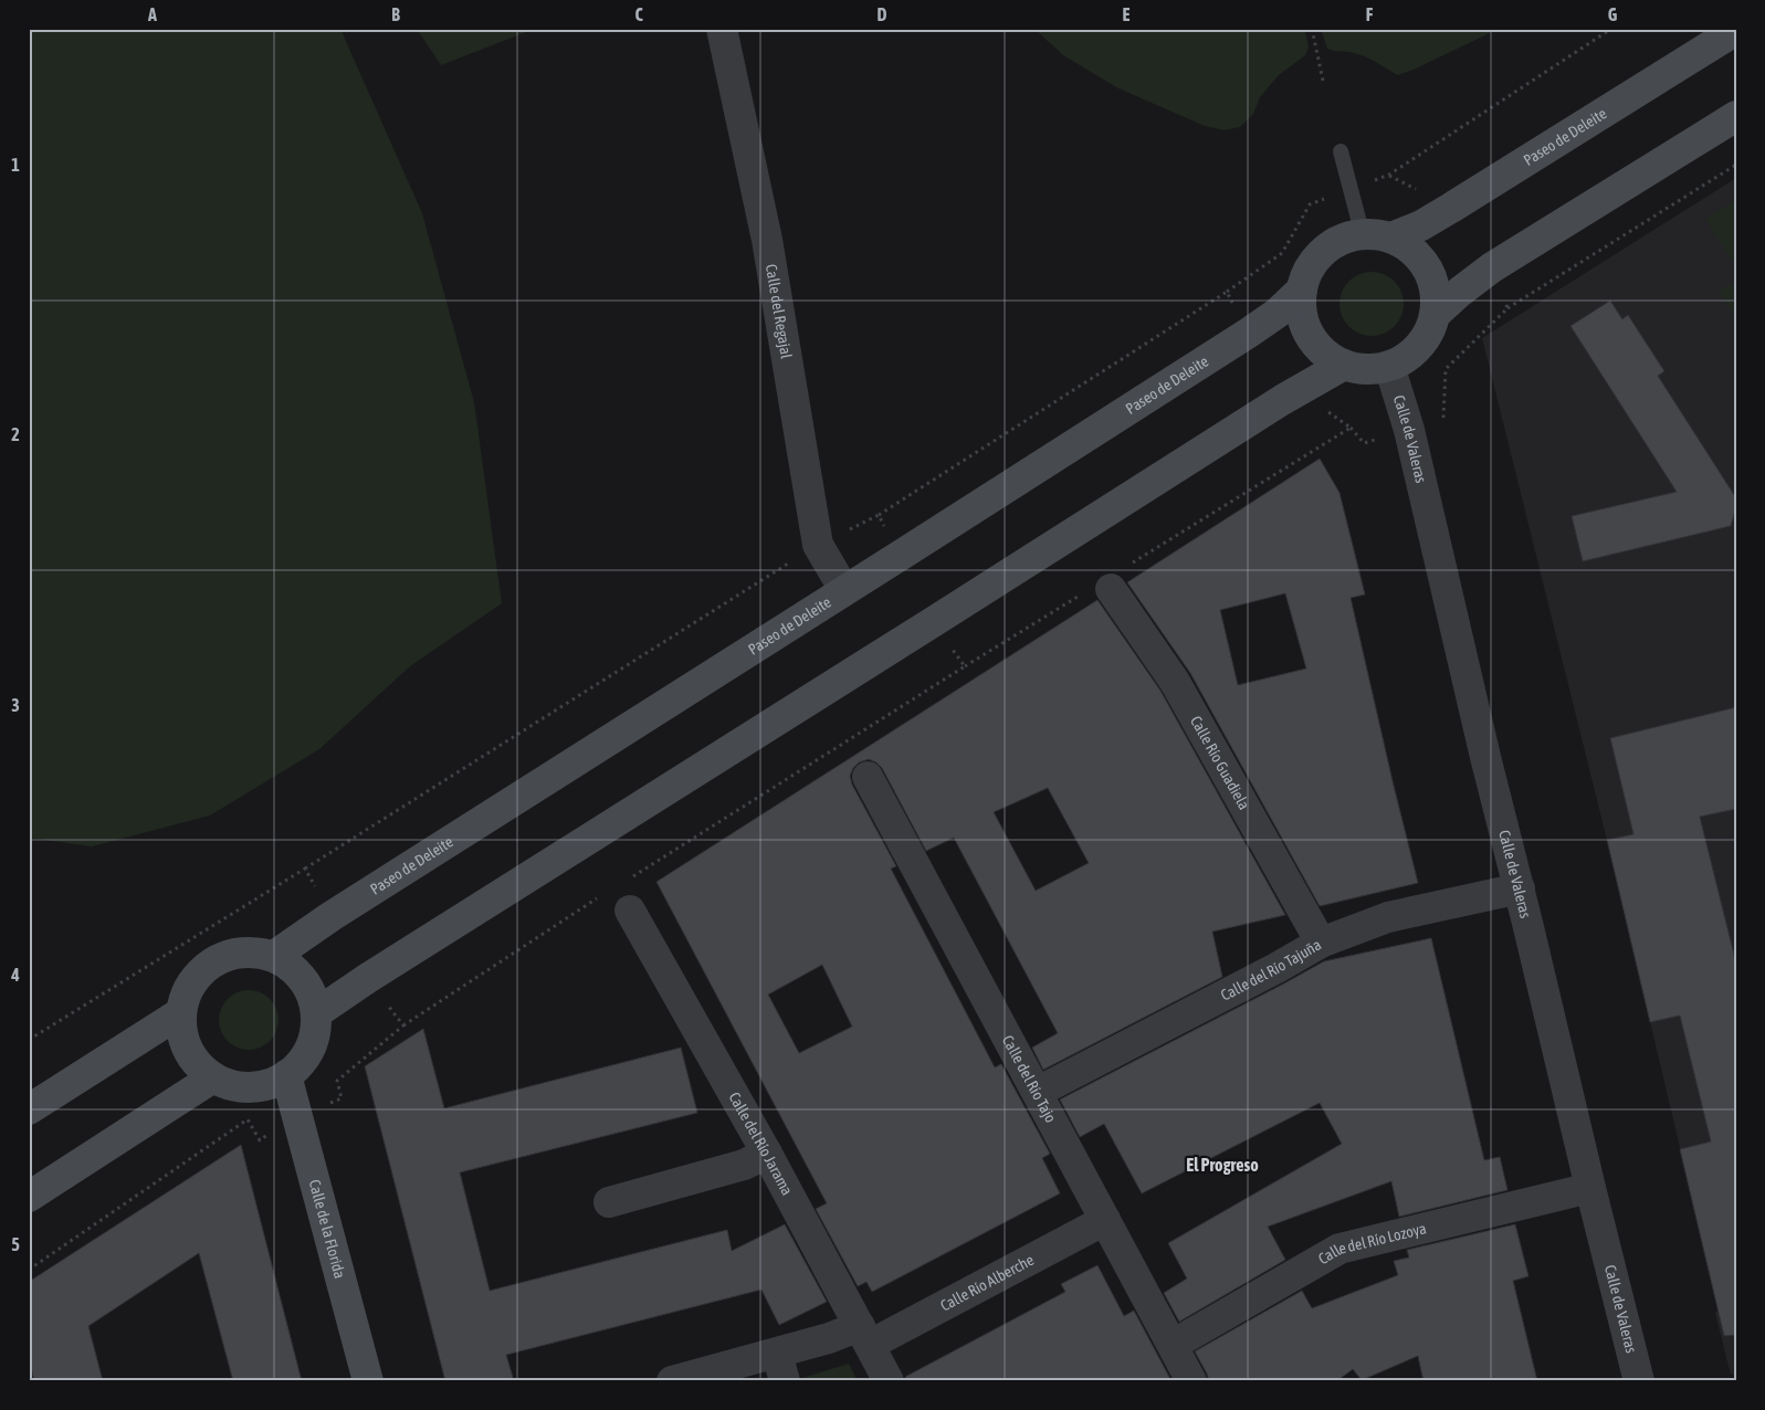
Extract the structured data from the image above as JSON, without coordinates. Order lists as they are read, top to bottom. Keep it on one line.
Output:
{"streets":{"main road":["Paseo de Deleite","Calle de la Florida"],"street":["Calle del Regajal","Calle de Valeras","Calle Río Guadiela","Calle del Río Tajuña","Calle del Río Tajo","Calle del Río Jarama","Calle del Río Lozoya","Calle Río Alberche"]},"crossings":[["Paseo de Deleite","Calle del Regajal"],["Paseo de Deleite","Calle de Valeras"],["Paseo de Deleite","Calle de la Florida"],["Calle de Valeras","Calle del Río Tajuña"],["Calle de Valeras","Calle del Río Lozoya"],["Calle Río Guadiela","Calle del Río Tajuña"],["Calle del Río Tajuña","Calle del Río Tajo"],["Calle del Río Tajo","Calle del Río Lozoya"],["Calle del Río Tajo","Calle Río Alberche"],["Calle del Río Jarama","Calle Río Alberche"]],"districts":["El Progreso"],"grid":{"columns":["A","B","C","D","E","F","G"],"rows":["1","2","3","4","5"]}}
